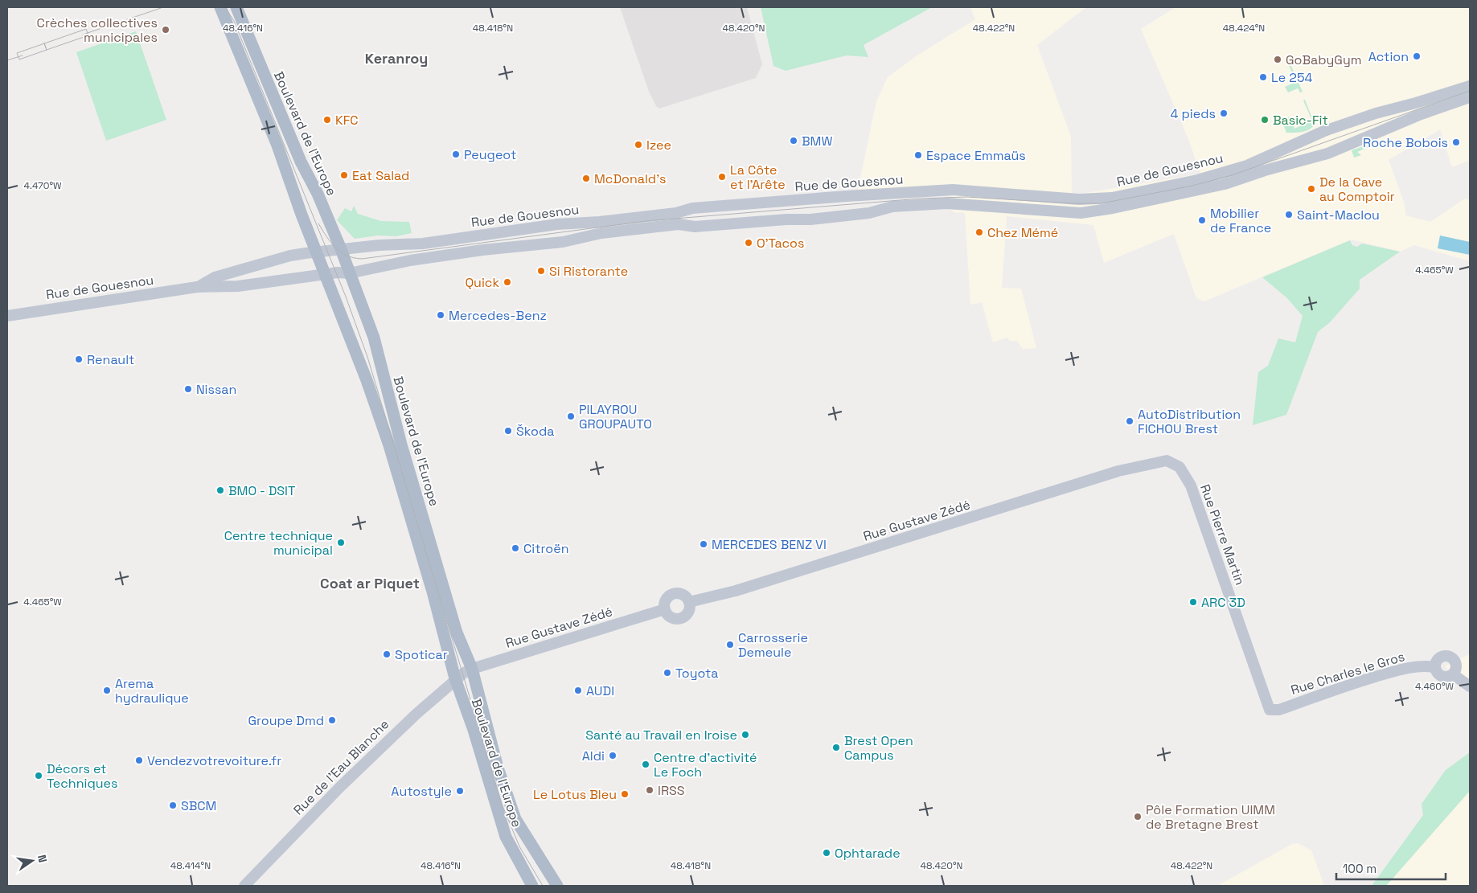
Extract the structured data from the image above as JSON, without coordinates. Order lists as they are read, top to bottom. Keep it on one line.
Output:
{"streets":{"main road":["Boulevard de l'Europe","Rue de Gouesnou","Rue Gustave Zédé","Rue Pierre Martin","Rue Charles le Gros","Rue de l'Eau Blanche"]},"crossings":[["Boulevard de l'Europe","Rue de Gouesnou"],["Boulevard de l'Europe","Rue Gustave Zédé"],["Boulevard de l'Europe","Rue de l'Eau Blanche"],["Rue Gustave Zédé","Rue Pierre Martin"],["Rue Gustave Zédé","Rue de l'Eau Blanche"],["Rue Pierre Martin","Rue Charles le Gros"]],"districts":["Keranroy","Coat ar Piquet"],"places":["Crèches collectives municipales","Action","GoBabyGym","Le 254","4 pieds","KFC","Basic-Fit","BMW","Roche Bobois","Izee","Peugeot","Espace Emmaüs","Eat Salad","La Côte et l’Arête","McDonald's","De la Cave au Comptoir","Saint-Maclou","Mobilier de France","Chez Mémé","O'Tacos","Si Ristorante","Quick","Mercedes-Benz","Renault","Nissan","PILAYROU GROUPAUTO","AutoDistribution FICHOU Brest","Škoda","BMO - DSIT","Centre technique municipal","MERCEDES BENZ VI","Citroën","ARC 3D","Carrosserie Demeule","Spoticar","Toyota","Arema hydraulique","AUDI","Groupe Dmd","Santé au Travail en Iroise","Brest Open Campus","Aldi","Vendezvotrevoiture.fr","Centre d'activité Le Foch","Décors et Techniques","IRSS","Autostyle","Le Lotus Bleu","SBCM","Pôle Formation UIMM de Bretagne Brest","Ophtarade"],"scale_bar":"100 m","north":"right","coordinates":["48.416°N","48.418°N","48.420°N","48.422°N","48.424°N","4.470°W","4.465°W","4.460°W","48.414°N"]}
